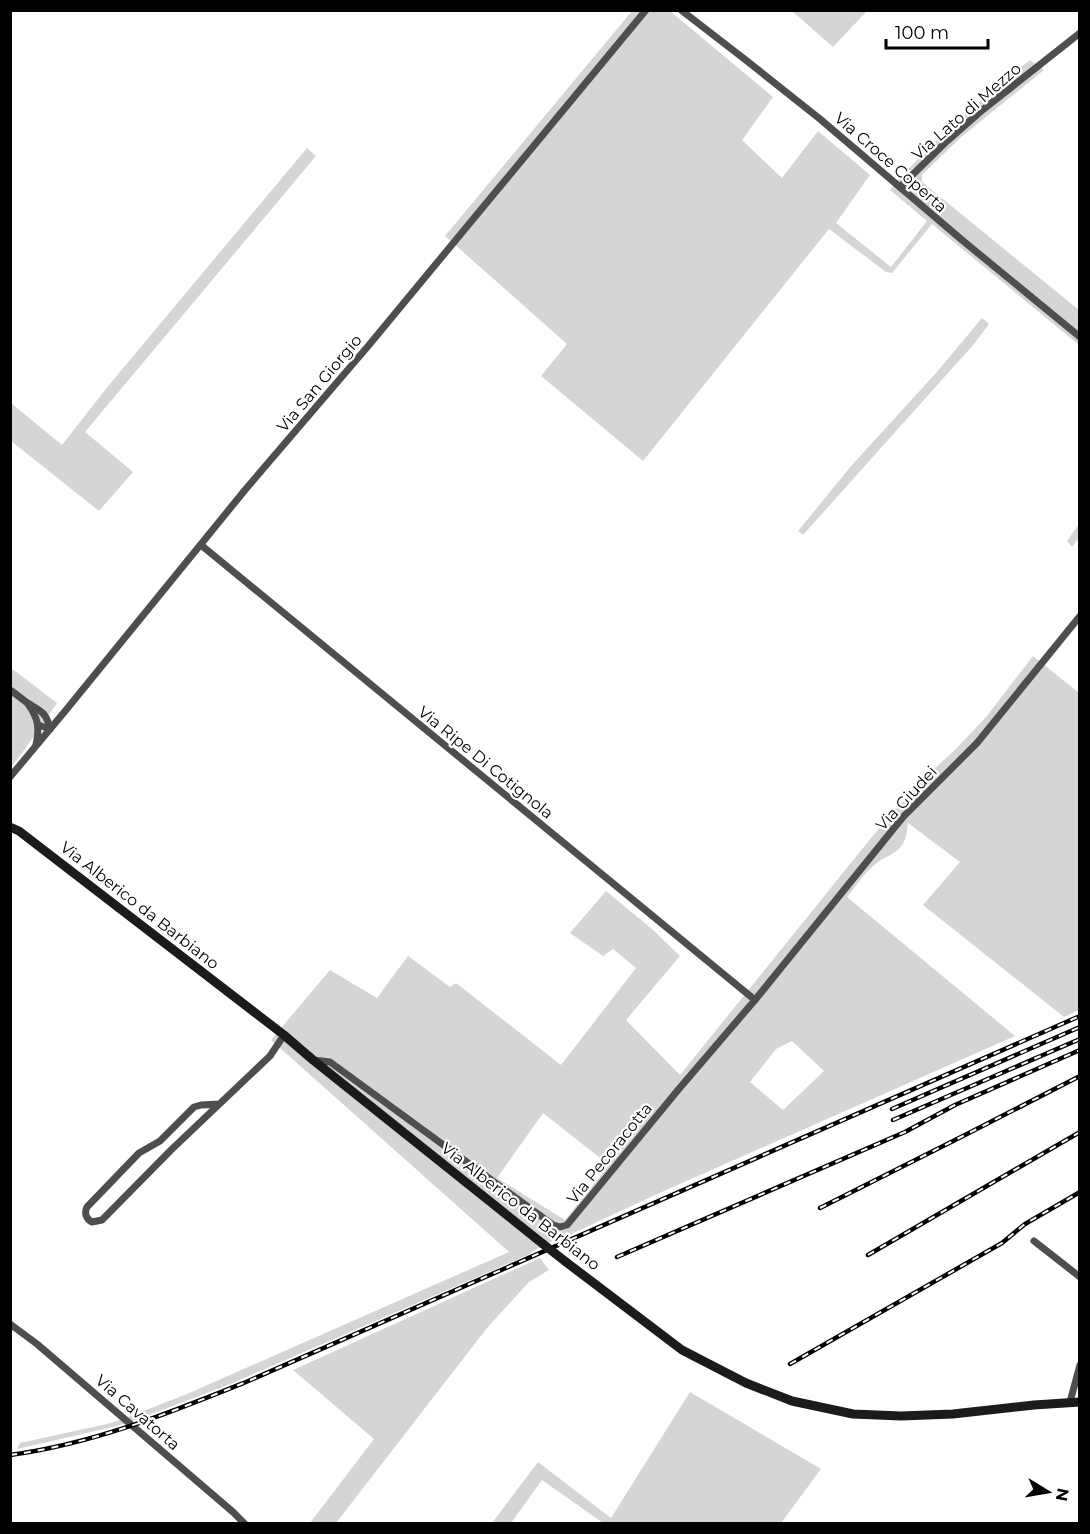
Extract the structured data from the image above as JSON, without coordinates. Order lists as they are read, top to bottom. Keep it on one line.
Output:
{"streets":{"main road":["Via Alberico da Barbiano"],"street":["Via Lato di Mezzo","Via Croce Coperta","Via San Giorgio","Via Ripe Di Cotignola","Via Giudei","Via Pecoracotta","Via Cavatorta"]},"crossings":[["Via Lato di Mezzo","Via Croce Coperta"],["Via San Giorgio","Via Ripe Di Cotignola"],["Via Ripe Di Cotignola","Via Giudei"],["Via Ripe Di Cotignola","Via Pecoracotta"],["Via Giudei","Via Pecoracotta"],["Via Alberico da Barbiano","Via Pecoracotta"]],"scale_bar":"100 m","north":"right"}
